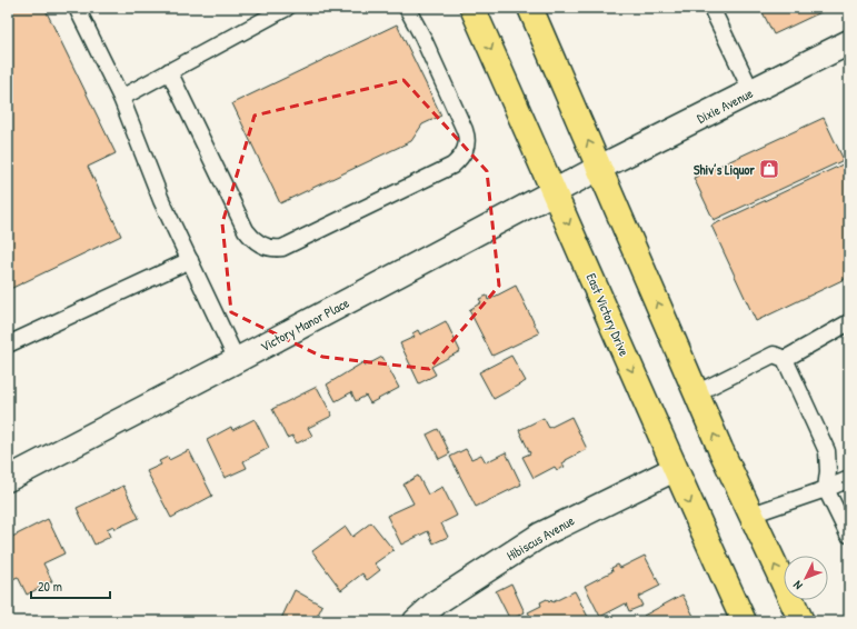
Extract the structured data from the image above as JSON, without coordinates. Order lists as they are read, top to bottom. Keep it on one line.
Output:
{"streets":{"main road":["East Victory Drive"],"street":["Dixie Avenue","Victory Manor Place","Hibiscus Avenue"]},"crossings":[["Dixie Avenue","Victory Manor Place"],["East Victory Drive","Victory Manor Place"],["East Victory Drive","Hibiscus Avenue"]],"places":{"shop":["Shiv’s Liquor"]},"scale_bar":"20 m","north":"bottom left"}
